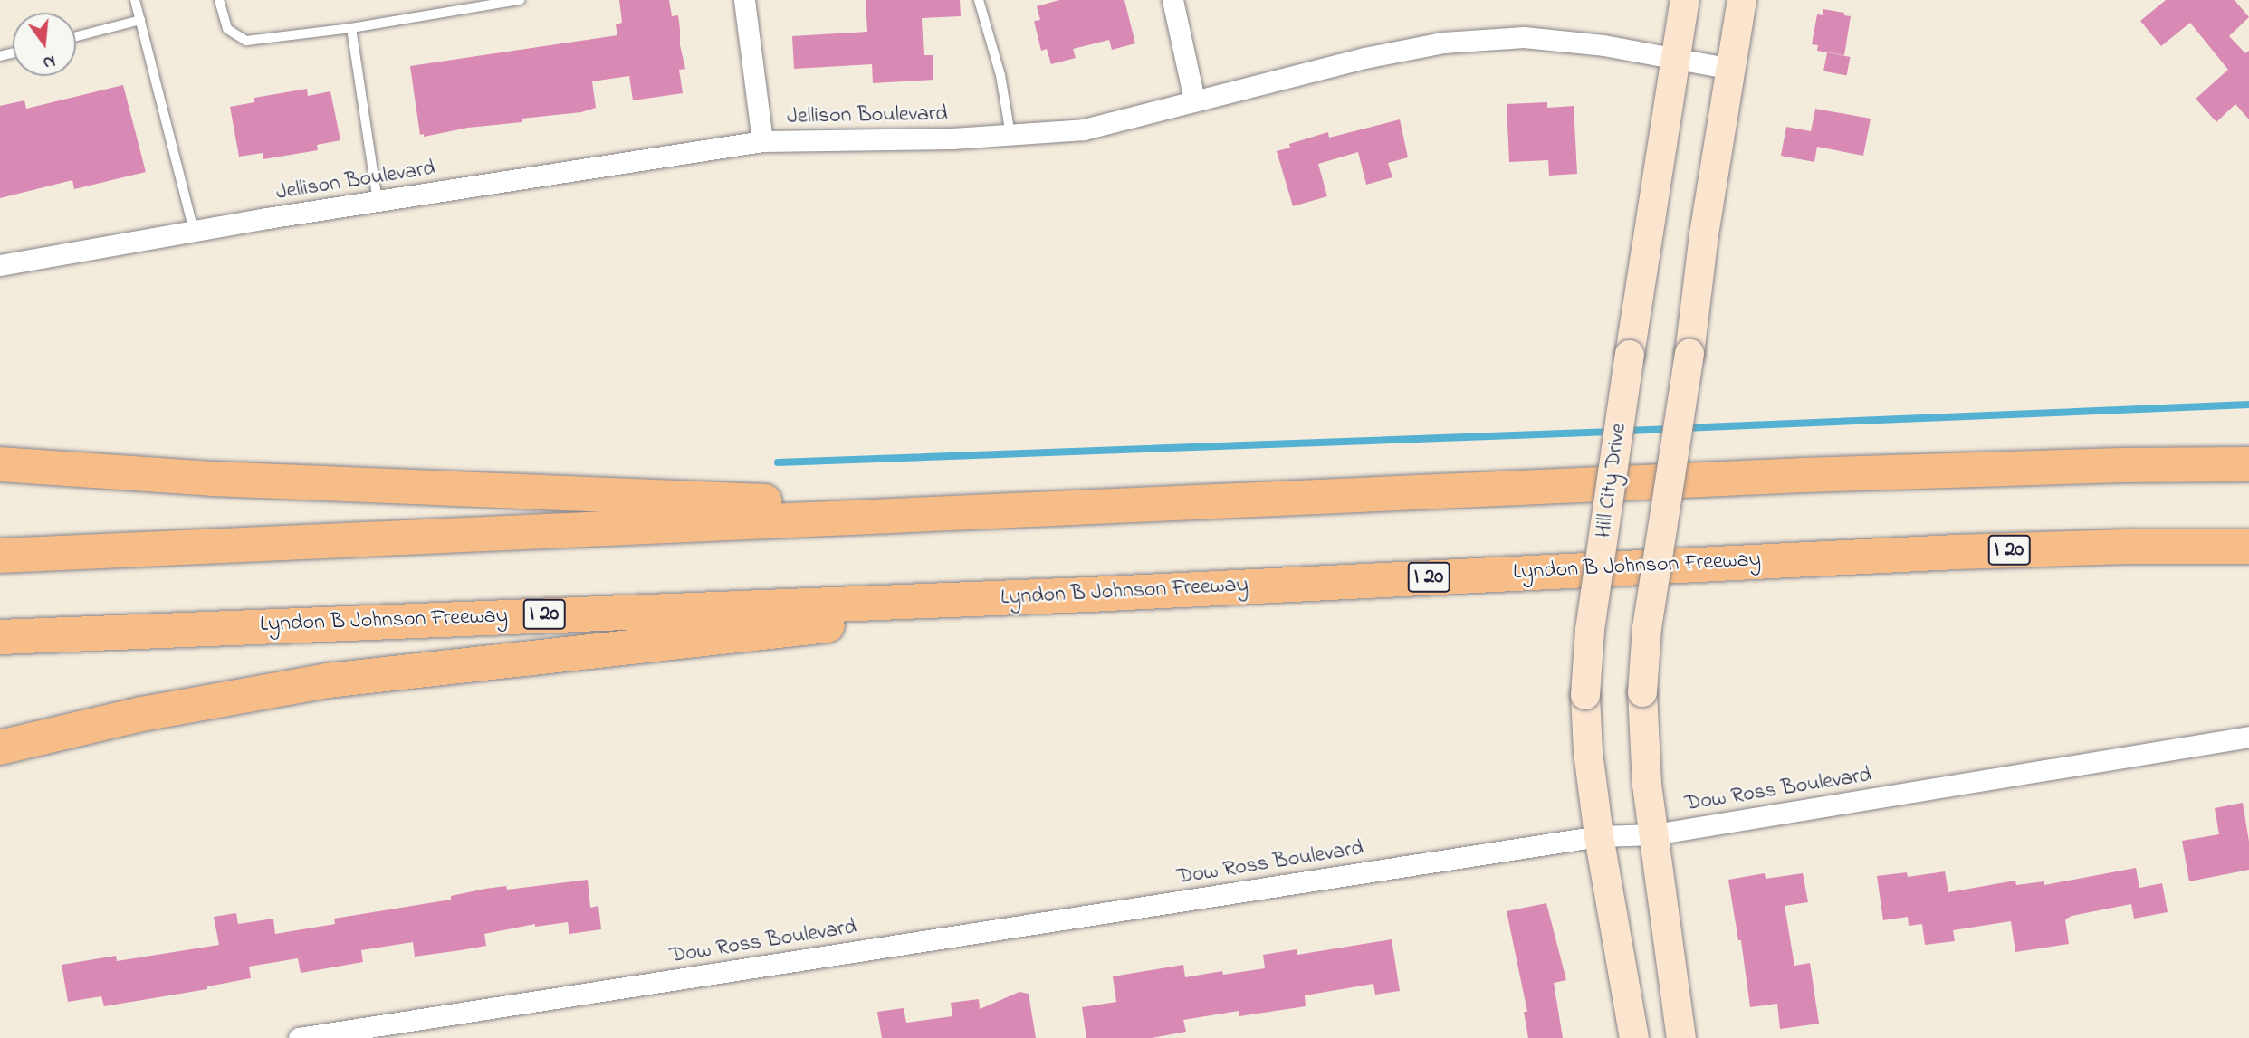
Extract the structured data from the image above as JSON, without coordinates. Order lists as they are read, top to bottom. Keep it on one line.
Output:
{"streets":{"highway":["I 20","Lyndon B Johnson Freeway"],"street":["Jellison Boulevard","Hill City Drive","Dow Ross Boulevard"]},"crossings":[["Jellison Boulevard","Hill City Drive"],["Hill City Drive","Dow Ross Boulevard"]],"north":"bottom"}
